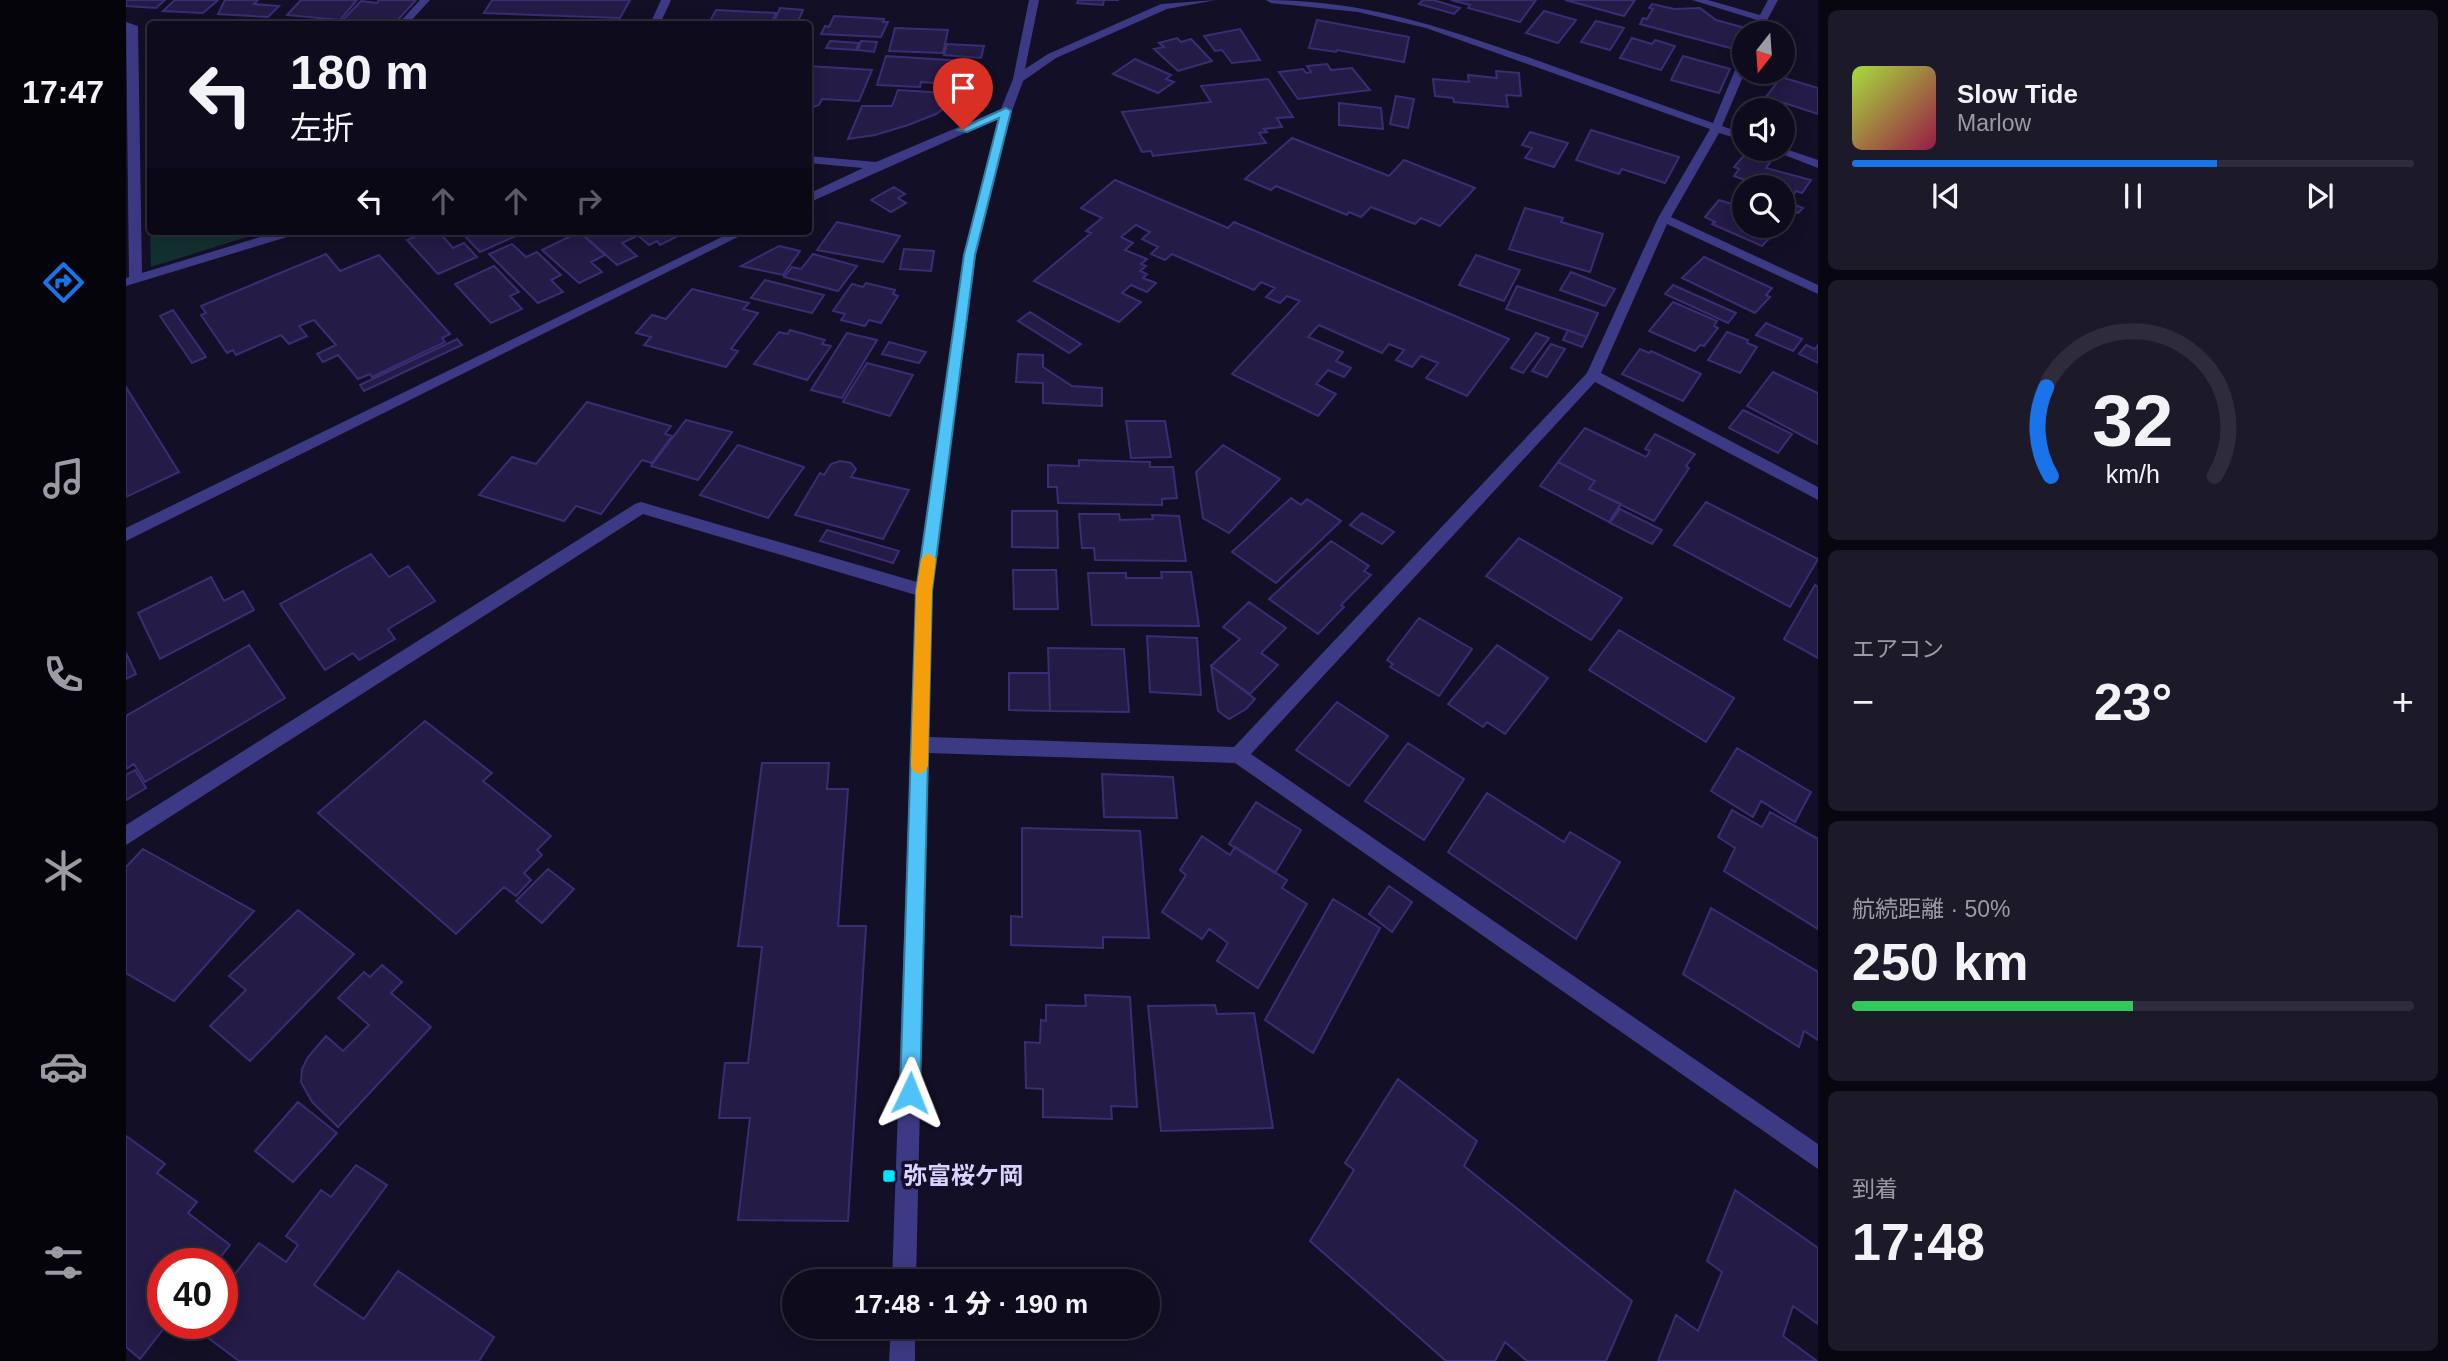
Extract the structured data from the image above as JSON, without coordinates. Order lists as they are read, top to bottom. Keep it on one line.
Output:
{"places":{"transit":["弥富桜ケ岡"]},"north":"bottom","page":{"tabs":"17:47","turn":["180 m","左折"],"song":["Slow Tide","Marlow"],"tile":["エアコン",["航続距離 · 50%","250 km"],["到着","17:48"]],"heat":["−","23°","+"],"limit":"40","trip":"17:48 · 1 分 · 190 m","gauge":["32","km/h"]}}
